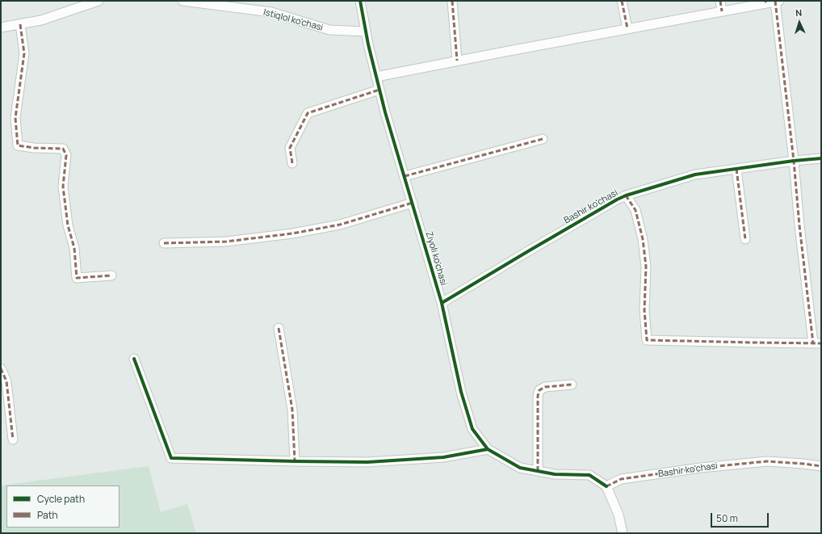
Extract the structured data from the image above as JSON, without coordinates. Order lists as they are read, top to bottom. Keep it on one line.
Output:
{"streets":{"street":["Istiqlol ko'chasi","Bashir ko'chasi","Ziyoli ko'chasi"]},"crossings":[["Istiqlol ko'chasi","Ziyoli ko'chasi"],["Bashir ko'chasi","Ziyoli ko'chasi"]],"legend":["Cycle path","Path"],"scale_bar":"50 m","north":"top"}
